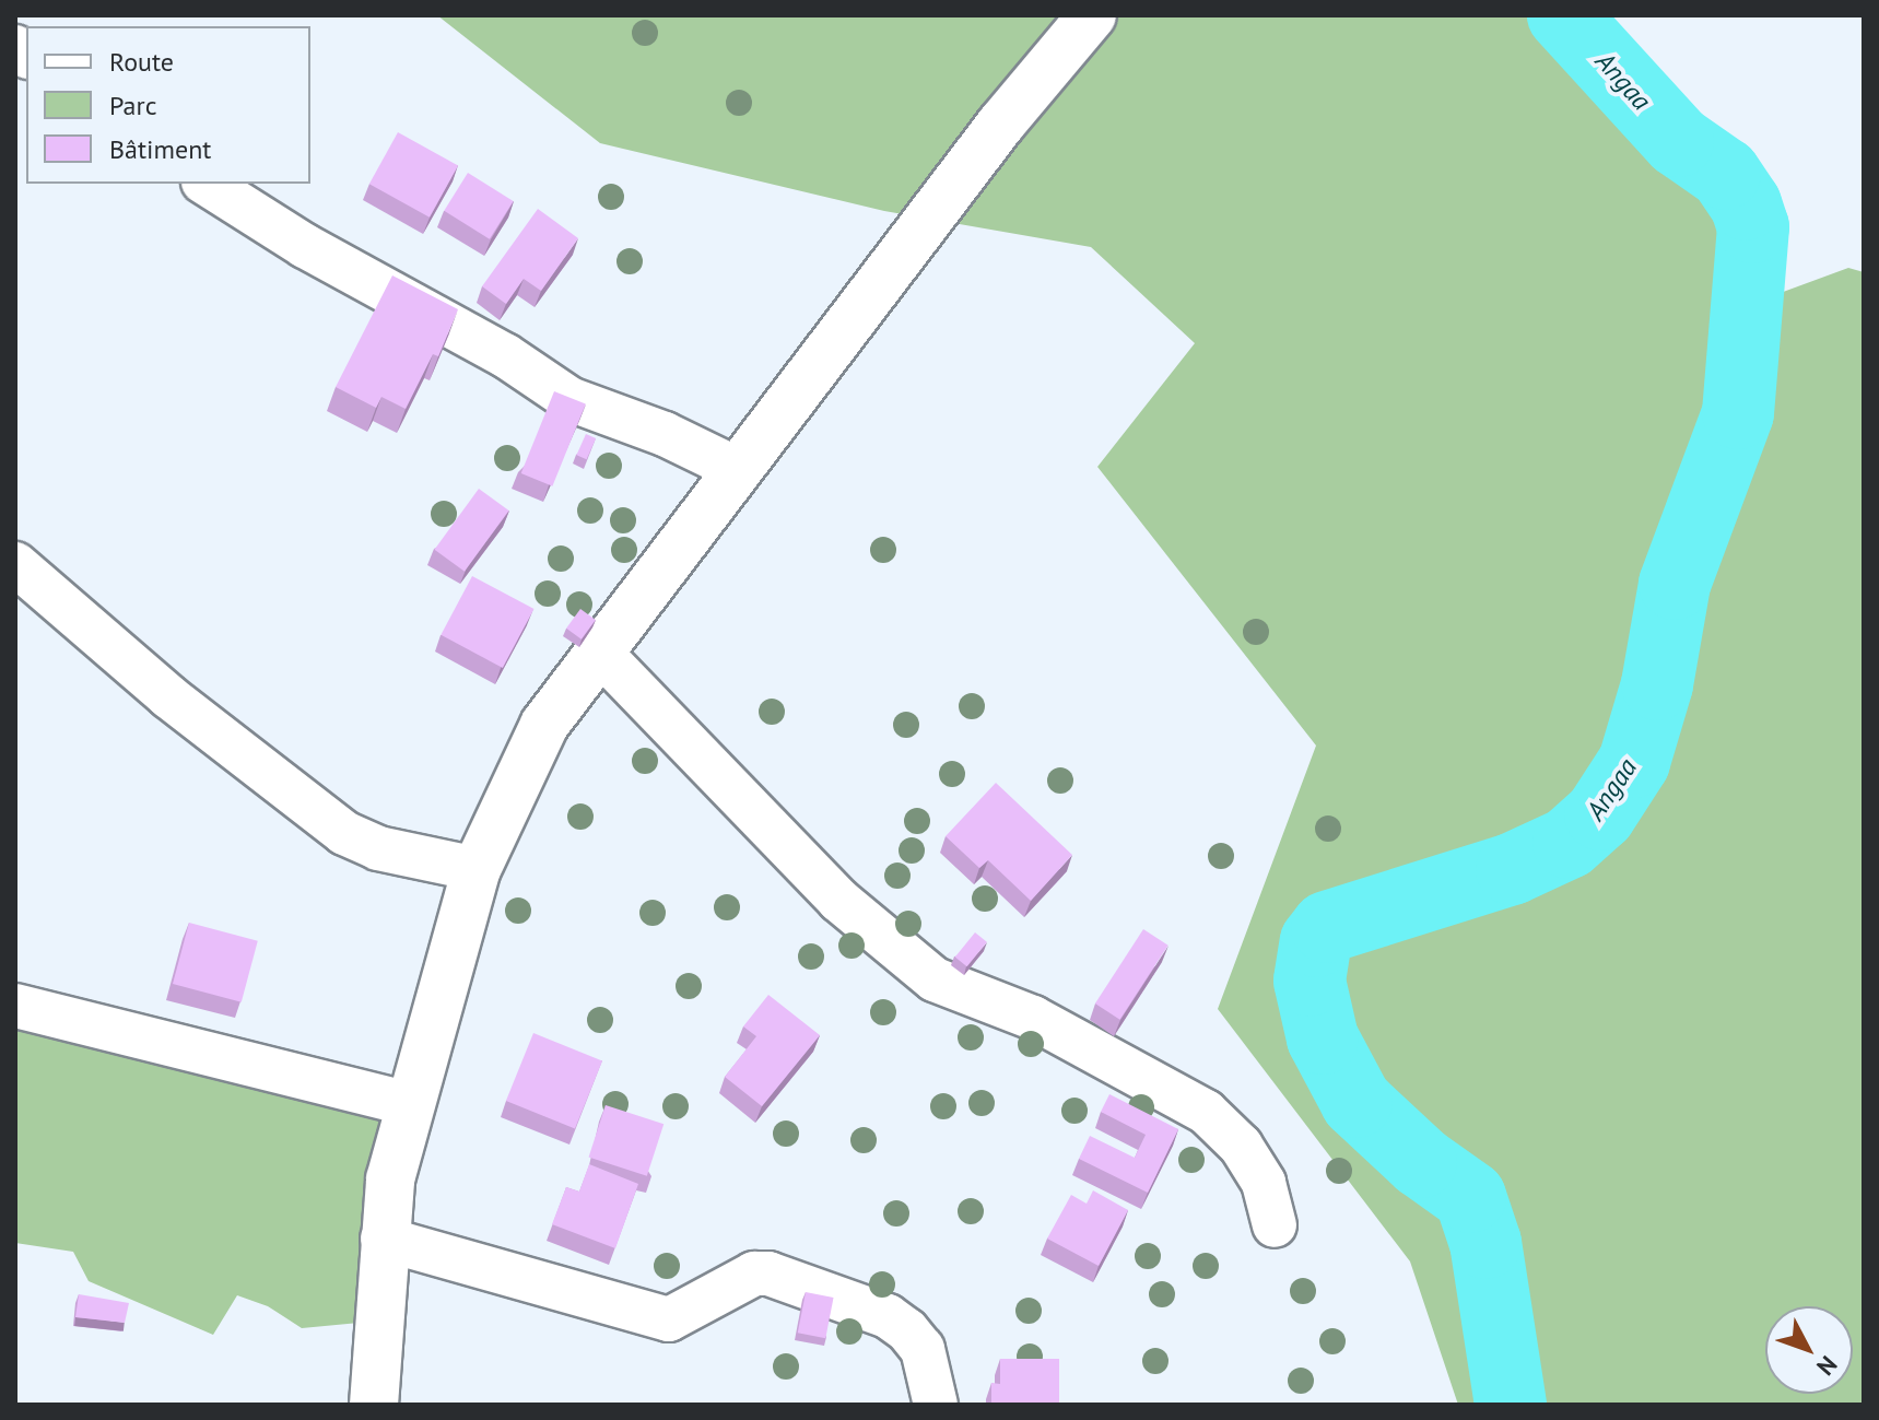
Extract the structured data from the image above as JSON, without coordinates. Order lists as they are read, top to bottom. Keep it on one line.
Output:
{"water":["Angaa"],"legend":["Route","Parc","Bâtiment"],"north":"bottom right"}
